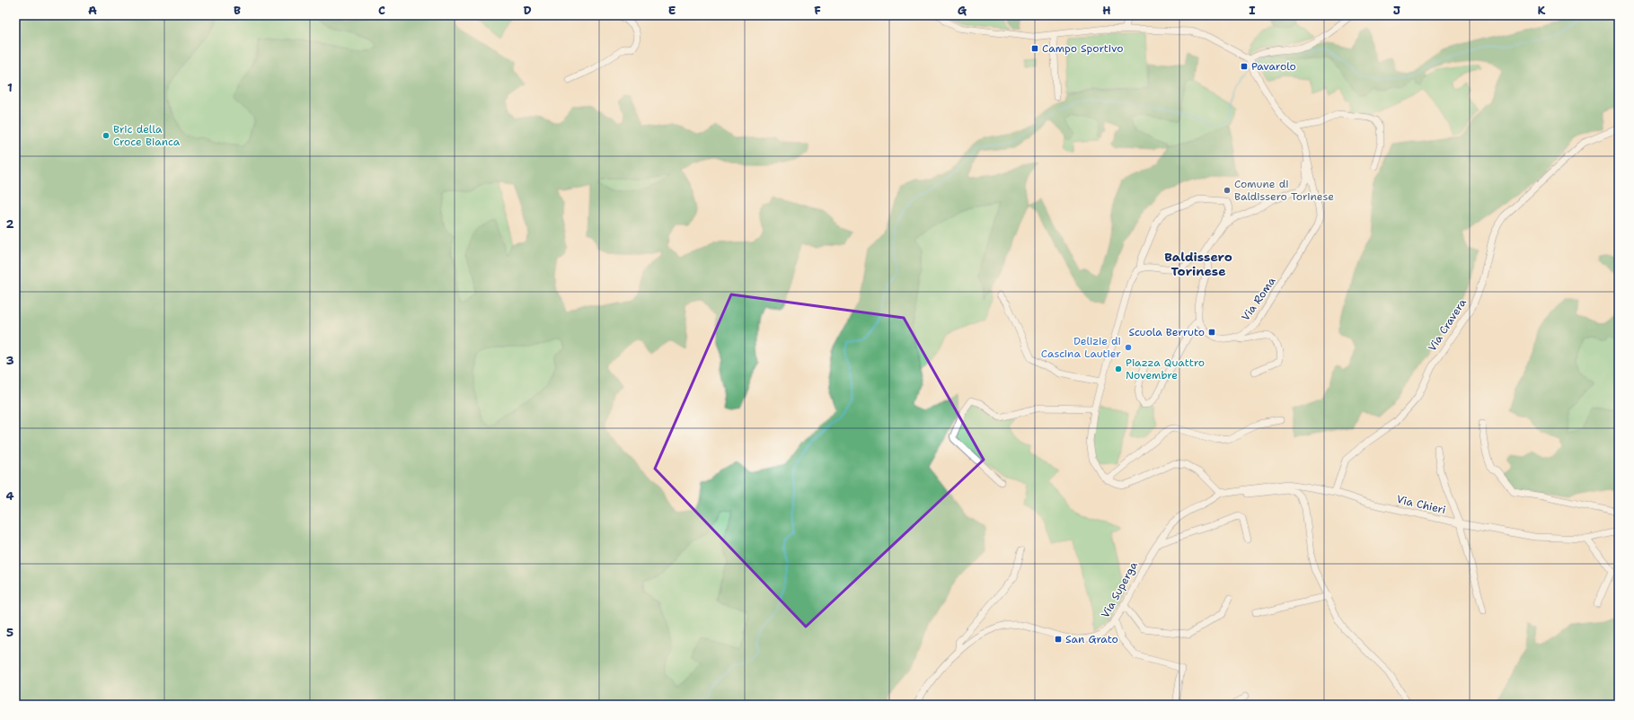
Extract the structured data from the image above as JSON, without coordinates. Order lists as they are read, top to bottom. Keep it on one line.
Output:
{"streets":{"street":["Via Roma","Via Cravera","Via Chieri","Via Superga"]},"crossings":[["Via Cravera","Via Chieri"],["Via Chieri","Via Superga"]],"districts":["Baldissero Torinese"],"places":{"transit":["Campo Sportivo","Pavarolo","Scuola Berruto","San Grato"],"other":["Bric della Croce Bianca","Comune di Baldissero Torinese","Delizie di Cascina Lautier","Piazza Quattro Novembre"]},"grid":{"columns":["A","B","C","D","E","F","G","H","I","J","K"],"rows":["1","2","3","4","5"]}}
